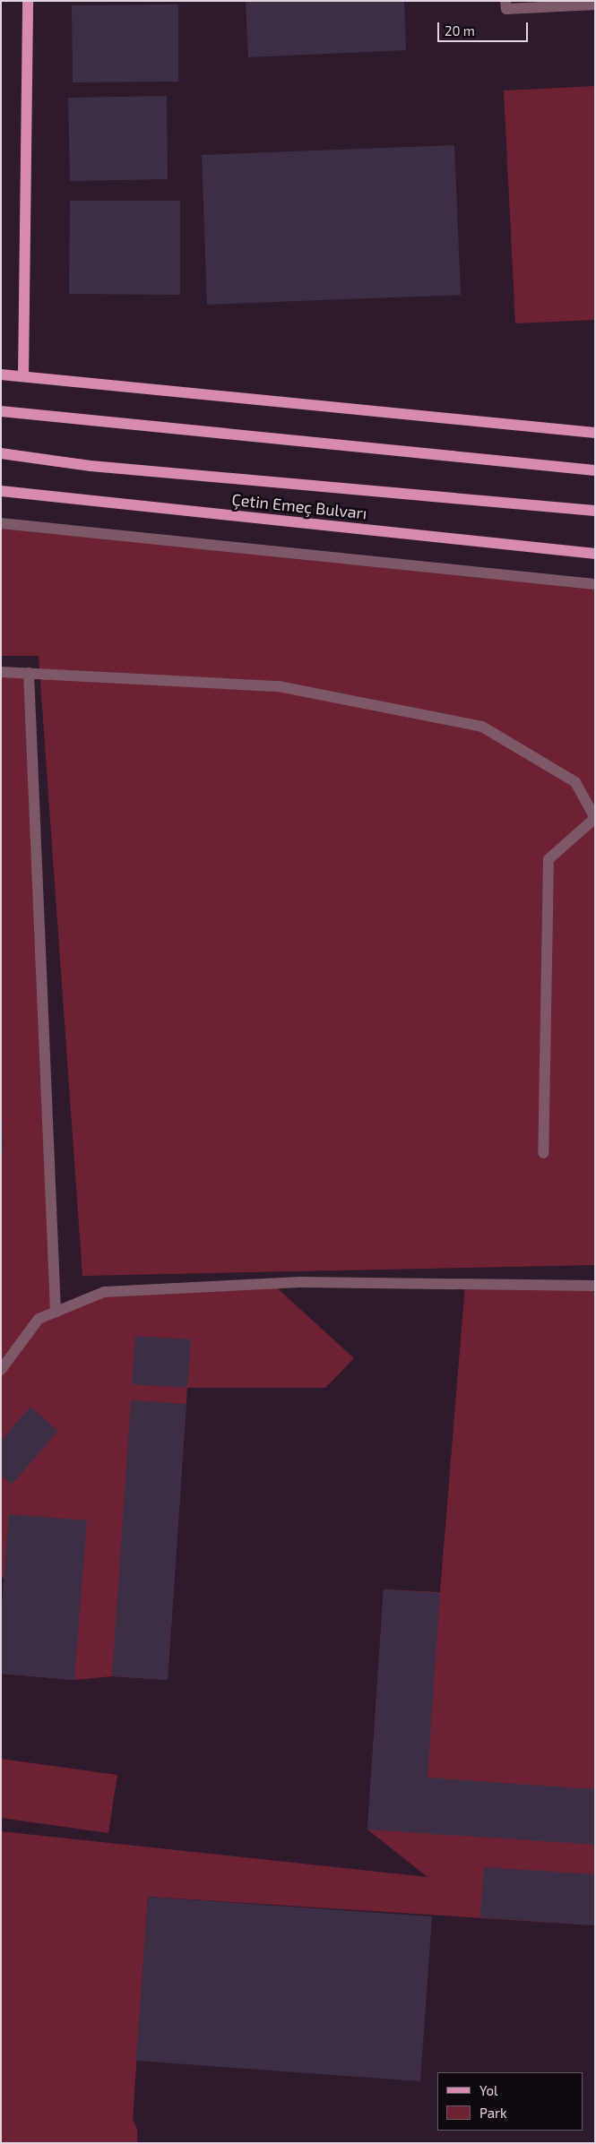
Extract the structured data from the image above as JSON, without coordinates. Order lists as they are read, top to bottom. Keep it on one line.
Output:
{"streets":{"main road":["Çetin Emeç Bulvarı"]},"legend":["Yol","Park"],"scale_bar":"20 m"}
